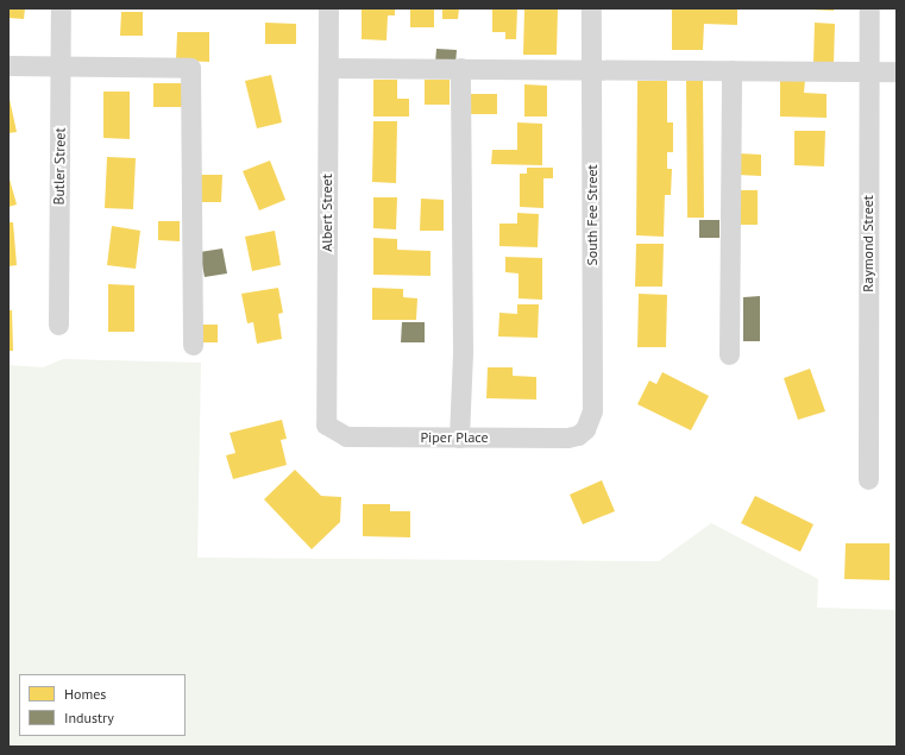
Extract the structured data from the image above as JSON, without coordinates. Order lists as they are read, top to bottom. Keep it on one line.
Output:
{"streets":{"street":["Butler Street","Albert Street","South Fee Street","Raymond Street","Piper Place"]},"crossings":[["Albert Street","Piper Place"],["South Fee Street","Piper Place"]],"legend":["Homes","Industry"]}
